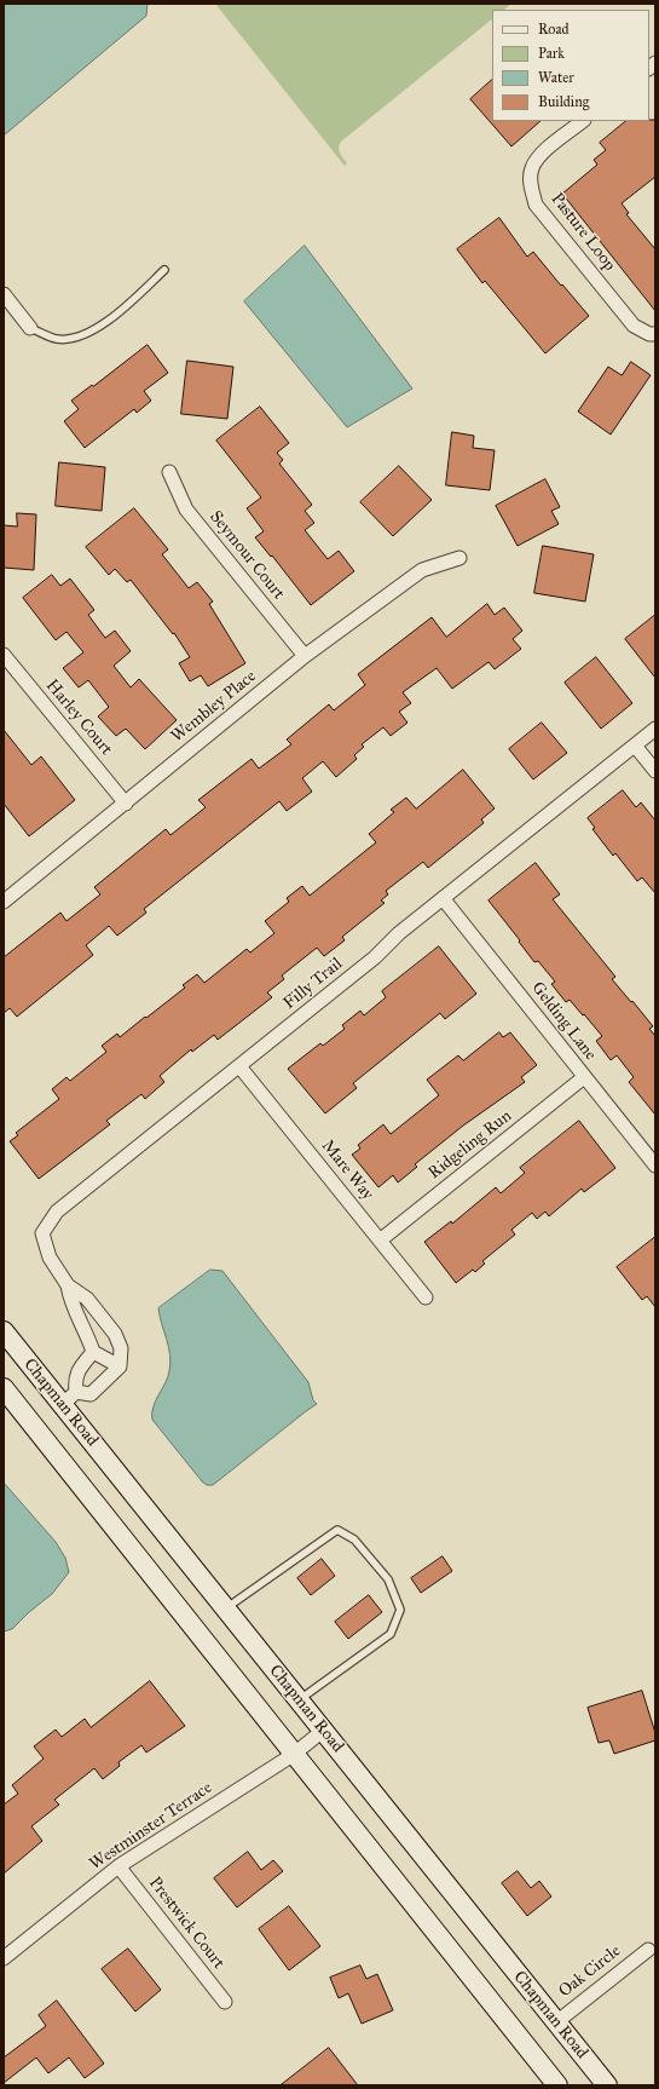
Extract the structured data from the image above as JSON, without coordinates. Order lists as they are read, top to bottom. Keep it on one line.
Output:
{"streets":{"street":["Pasture Loop","Seymour Court","Wembley Place","Harley Court","Filly Trail","Gelding Lane","Ridgeling Run","Mare Way","Chapman Road","Westminster Terrace","Prestwick Court","Oak Circle"]},"crossings":[["Seymour Court","Wembley Place"],["Wembley Place","Harley Court"],["Filly Trail","Gelding Lane"],["Filly Trail","Mare Way"],["Gelding Lane","Ridgeling Run"],["Ridgeling Run","Mare Way"],["Chapman Road","Westminster Terrace"],["Chapman Road","Oak Circle"],["Westminster Terrace","Prestwick Court"]],"legend":["Road","Park","Water","Building"]}
